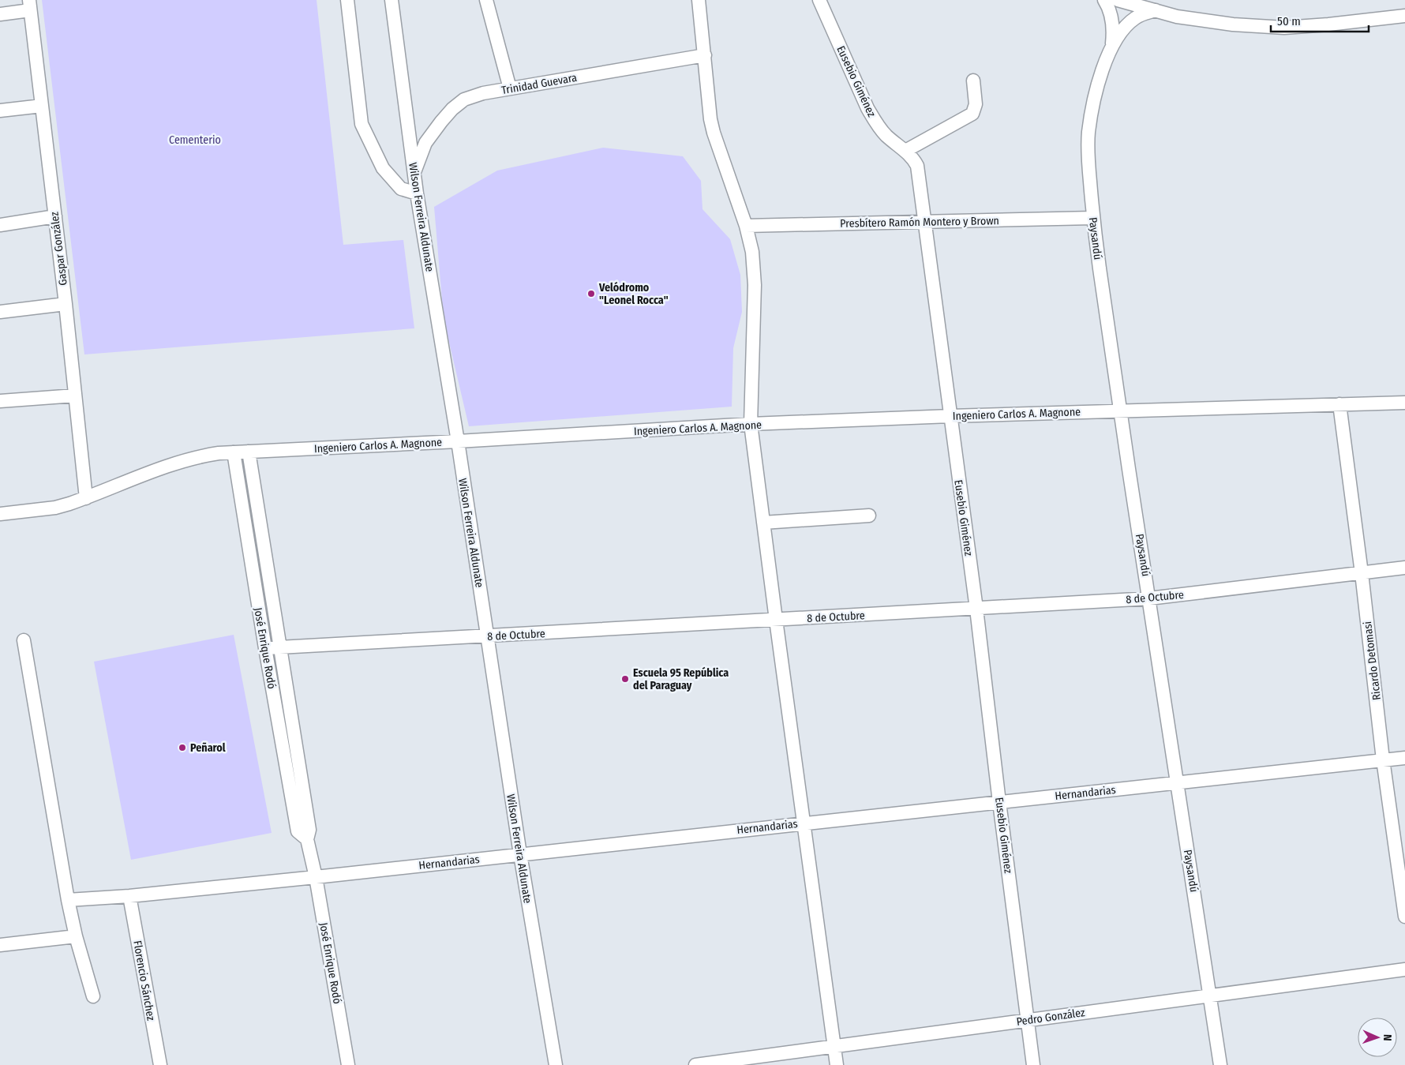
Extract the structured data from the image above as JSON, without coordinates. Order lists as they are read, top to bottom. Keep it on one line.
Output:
{"streets":{"street":["Eusebio Giménez","Trinidad Guevara","Wilson Ferreira Aldunate","Presbítero Ramón Montero y Brown","Paysandú","Gaspar González","Ingeniero Carlos A. Magnone","8 de Octubre","José Enrique Rodó","Ricardo Detomasi","Hernandarias","Florencio Sánchez","Pedro González"]},"crossings":[["Eusebio Giménez","Presbítero Ramón Montero y Brown"],["Eusebio Giménez","Ingeniero Carlos A. Magnone"],["Eusebio Giménez","8 de Octubre"],["Eusebio Giménez","Hernandarias"],["Eusebio Giménez","Pedro González"],["Trinidad Guevara","Wilson Ferreira Aldunate"],["Wilson Ferreira Aldunate","Ingeniero Carlos A. Magnone"],["Wilson Ferreira Aldunate","8 de Octubre"],["Wilson Ferreira Aldunate","Hernandarias"],["Presbítero Ramón Montero y Brown","Paysandú"],["Paysandú","Ingeniero Carlos A. Magnone"],["Paysandú","8 de Octubre"],["Paysandú","Hernandarias"],["Paysandú","Pedro González"],["Gaspar González","Ingeniero Carlos A. Magnone"],["Ingeniero Carlos A. Magnone","José Enrique Rodó"],["Ingeniero Carlos A. Magnone","Ricardo Detomasi"],["8 de Octubre","José Enrique Rodó"],["8 de Octubre","Ricardo Detomasi"],["José Enrique Rodó","Hernandarias"],["Ricardo Detomasi","Hernandarias"],["Hernandarias","Florencio Sánchez"]],"parks":["Cementerio"],"places":["Velódromo \"Leonel Rocca\"","Escuela 95 República del Paraguay","Peñarol"],"scale_bar":"50 m","north":"right"}
